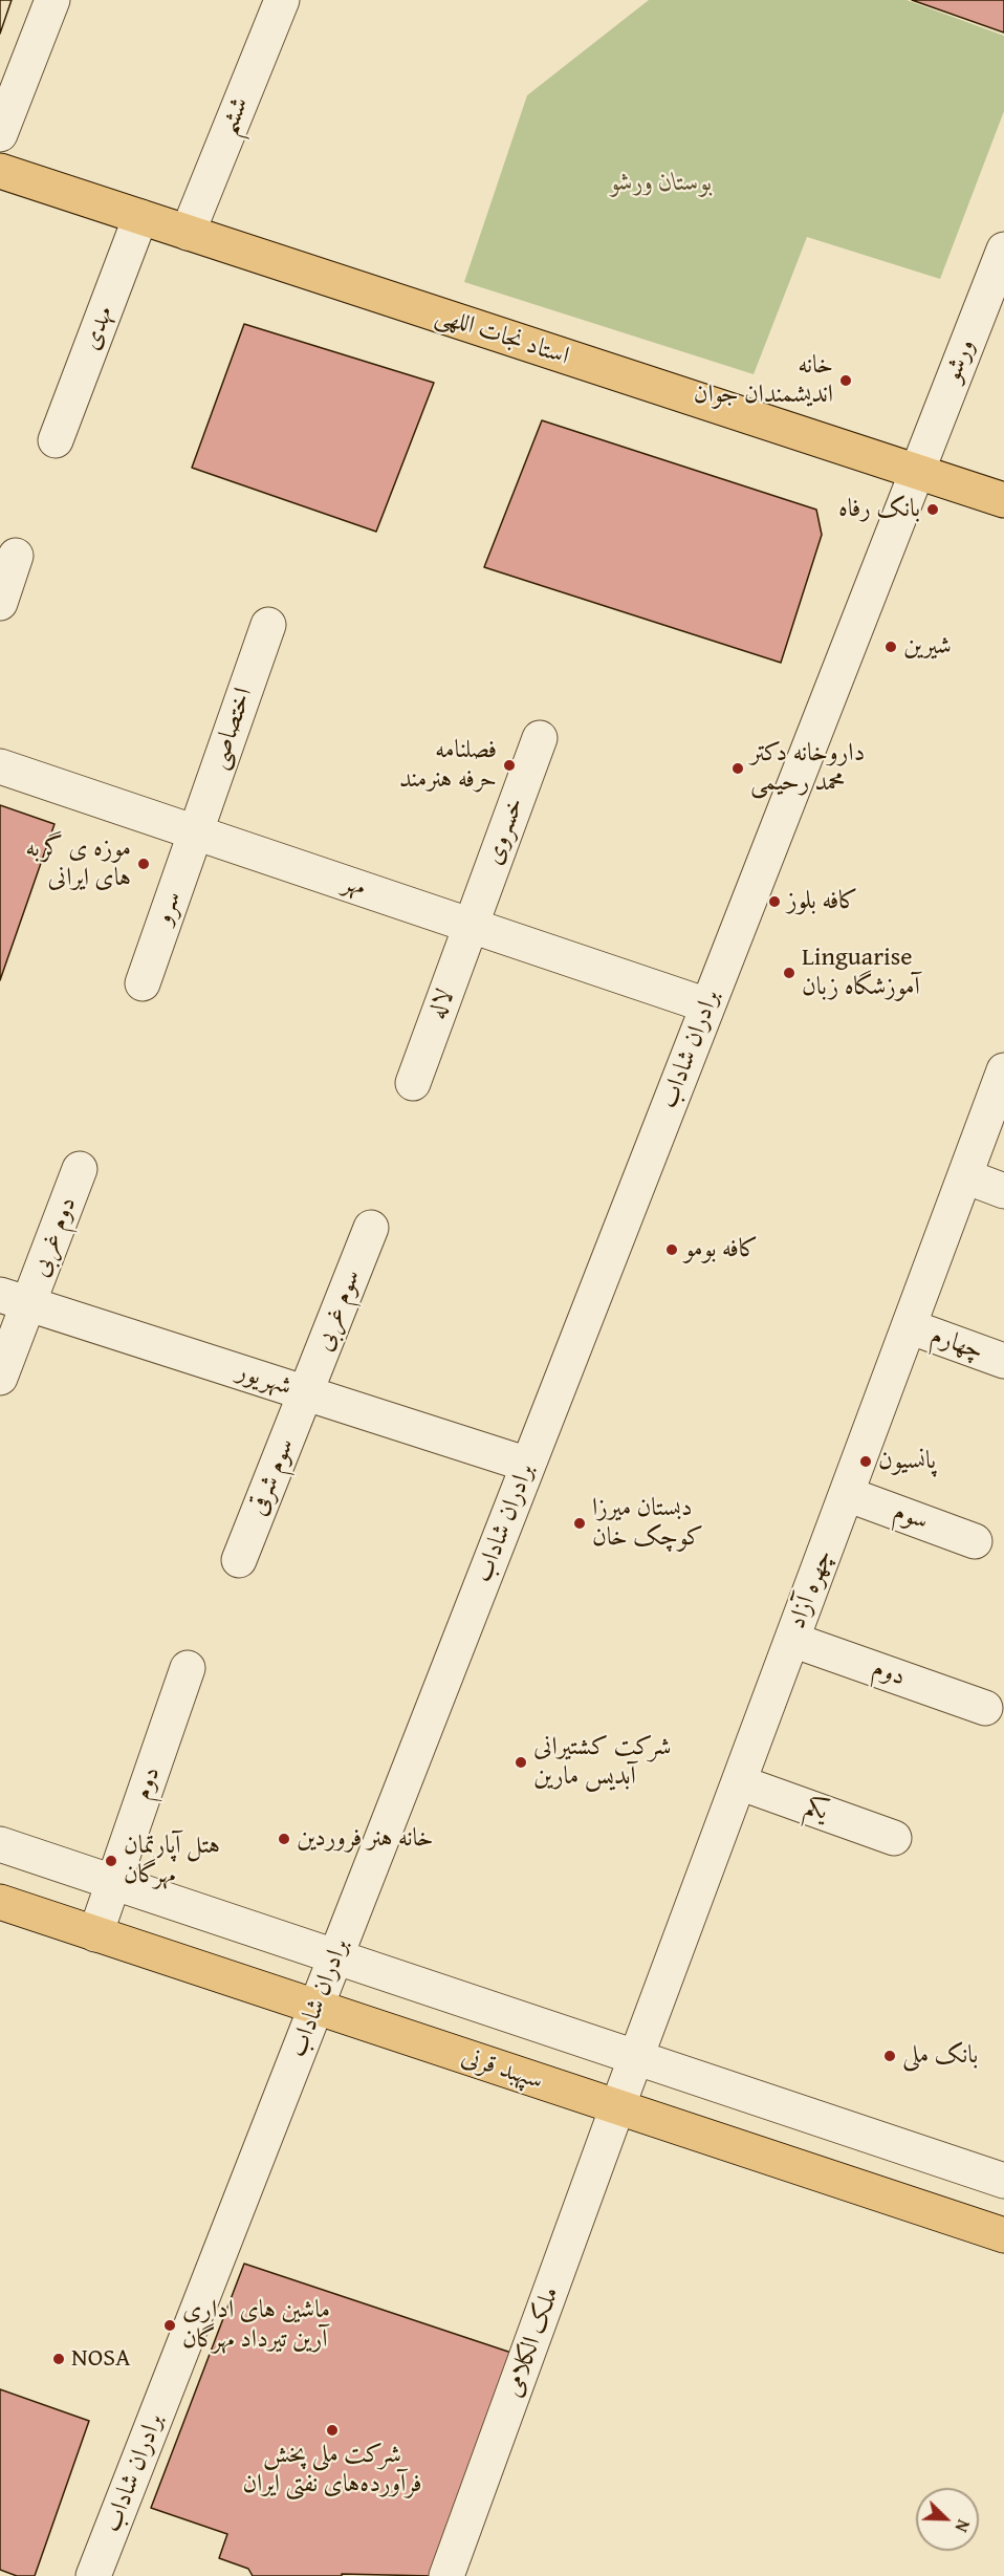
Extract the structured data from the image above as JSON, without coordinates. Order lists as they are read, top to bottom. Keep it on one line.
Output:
{"streets":{"main road":["استاد نجات اللهی","سپهبد قرنی"],"street":["ششم","مهدی","ورشو","اختصاصی","خسروی","مهر","سرو","لاله","برادران شاداب","دوم غربی","سوم غربی","چهارم","شهریور","سوم شرقی","سوم","چهره آزاد","دوم","یکم","ملک الکلامی"]},"crossings":[["ششم","استاد نجات اللهی"],["مهدی","استاد نجات اللهی"],["استاد نجات اللهی","ورشو"],["استاد نجات اللهی","برادران شاداب"],["ورشو","برادران شاداب"],["اختصاصی","مهر"],["اختصاصی","سرو"],["خسروی","مهر"],["خسروی","لاله"],["مهر","سرو"],["مهر","لاله"],["مهر","برادران شاداب"],["برادران شاداب","شهریور"],["برادران شاداب","سپهبد قرنی"],["دوم غربی","شهریور"],["سوم غربی","شهریور"],["سوم غربی","سوم شرقی"],["چهارم","چهره آزاد"],["شهریور","سوم شرقی"],["سوم","چهره آزاد"],["چهره آزاد","دوم"],["چهره آزاد","یکم"],["چهره آزاد","سپهبد قرنی"],["چهره آزاد","ملک الکلامی"],["دوم","سپهبد قرنی"],["سپهبد قرنی","ملک الکلامی"]],"parks":["بوستان ورشو"],"places":["خانه اندیشمندان جوان","بانک رفاه","شیرین","فصلنامه حرفه هنرمند","داروخانه دکتر محمد رحیمی","موزه ی گربه های ایرانی","کافه بلوز","Linguarise آموزشگاه زبان","کافه بومو","پانسیون","دبستان میرزا کوچک خان","شرکت کشتیرانی آبدیس مارین","خانه هنر فروردین","هتل آپارتمان مهرگان","بانک ملی","ماشین های اداری آرین تیرداد مهرگان","NOSA","شرکت ملی پخش فرآورده‌های نفتی ایران"],"north":"bottom right"}
